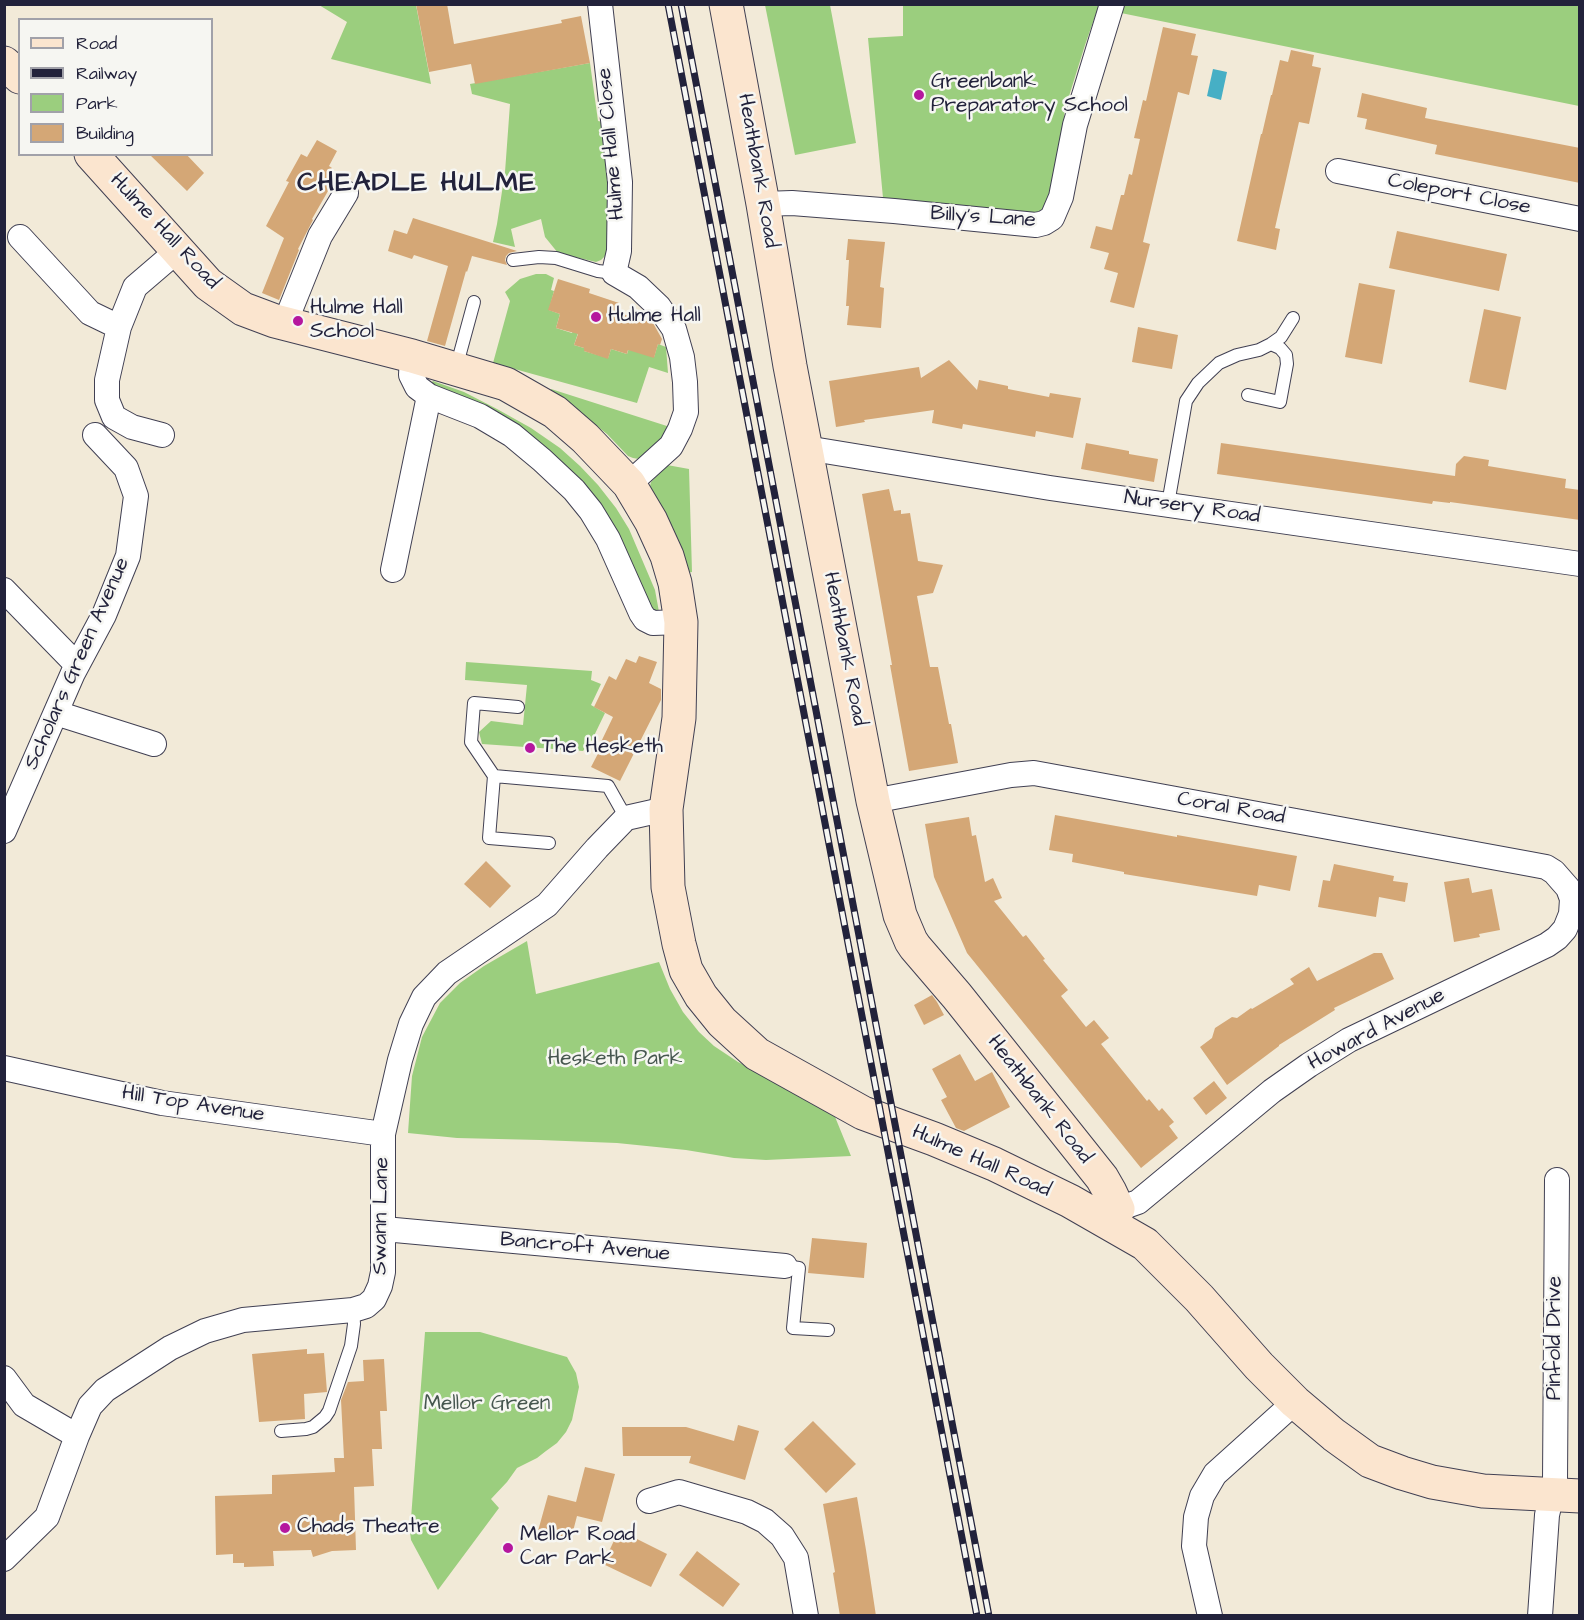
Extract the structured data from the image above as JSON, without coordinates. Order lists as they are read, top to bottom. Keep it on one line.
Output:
{"streets":{"main road":["Heathbank Road","Hulme Hall Road"],"street":["Hulme Hall Close","Coleport Close","Billy's Lane","Nursery Road","Scholars Green Avenue","Coral Road","Howard Avenue","Hill Top Avenue","Swann Lane","Bancroft Avenue","Pinfold Drive"]},"crossings":[["Heathbank Road","Billy's Lane"],["Heathbank Road","Hulme Hall Road"],["Heathbank Road","Nursery Road"],["Heathbank Road","Coral Road"],["Heathbank Road","Howard Avenue"],["Hulme Hall Road","Howard Avenue"],["Hulme Hall Road","Pinfold Drive"],["Coral Road","Howard Avenue"],["Hill Top Avenue","Swann Lane"],["Swann Lane","Bancroft Avenue"]],"districts":["CHEADLE HULME"],"parks":["Hesketh Park","Mellor Green"],"places":["Greenbank Preparatory School","Hulme Hall","Hulme Hall School","The Hesketh","Chads Theatre","Mellor Road Car Park"],"legend":["Road","Railway","Park","Building"]}
